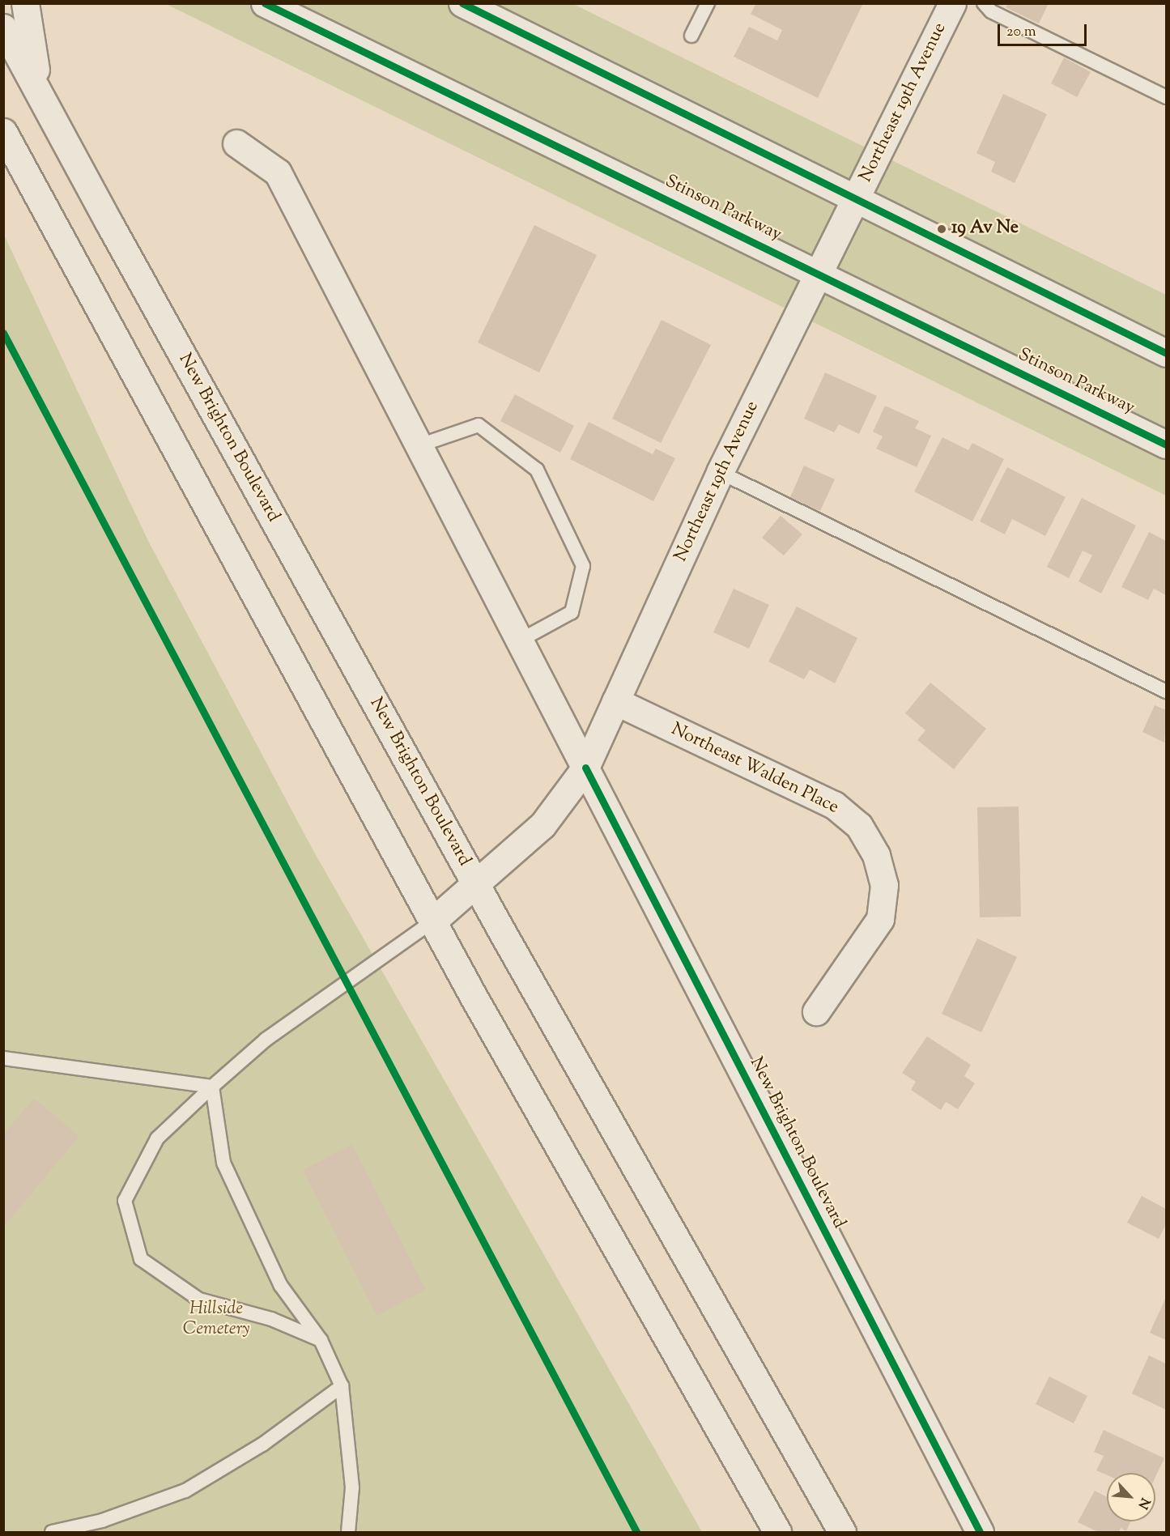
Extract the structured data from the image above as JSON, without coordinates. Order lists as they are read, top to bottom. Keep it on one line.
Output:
{"streets":{"street":["Northeast 19th Avenue","Stinson Parkway","New Brighton Boulevard","Northeast Walden Place"]},"crossings":[["Northeast 19th Avenue","Stinson Parkway"],["Northeast 19th Avenue","New Brighton Boulevard"],["Northeast 19th Avenue","Northeast Walden Place"]],"parks":["Hillside Cemetery"],"places":["19 Av Ne"],"scale_bar":"20 m","north":"bottom right"}
